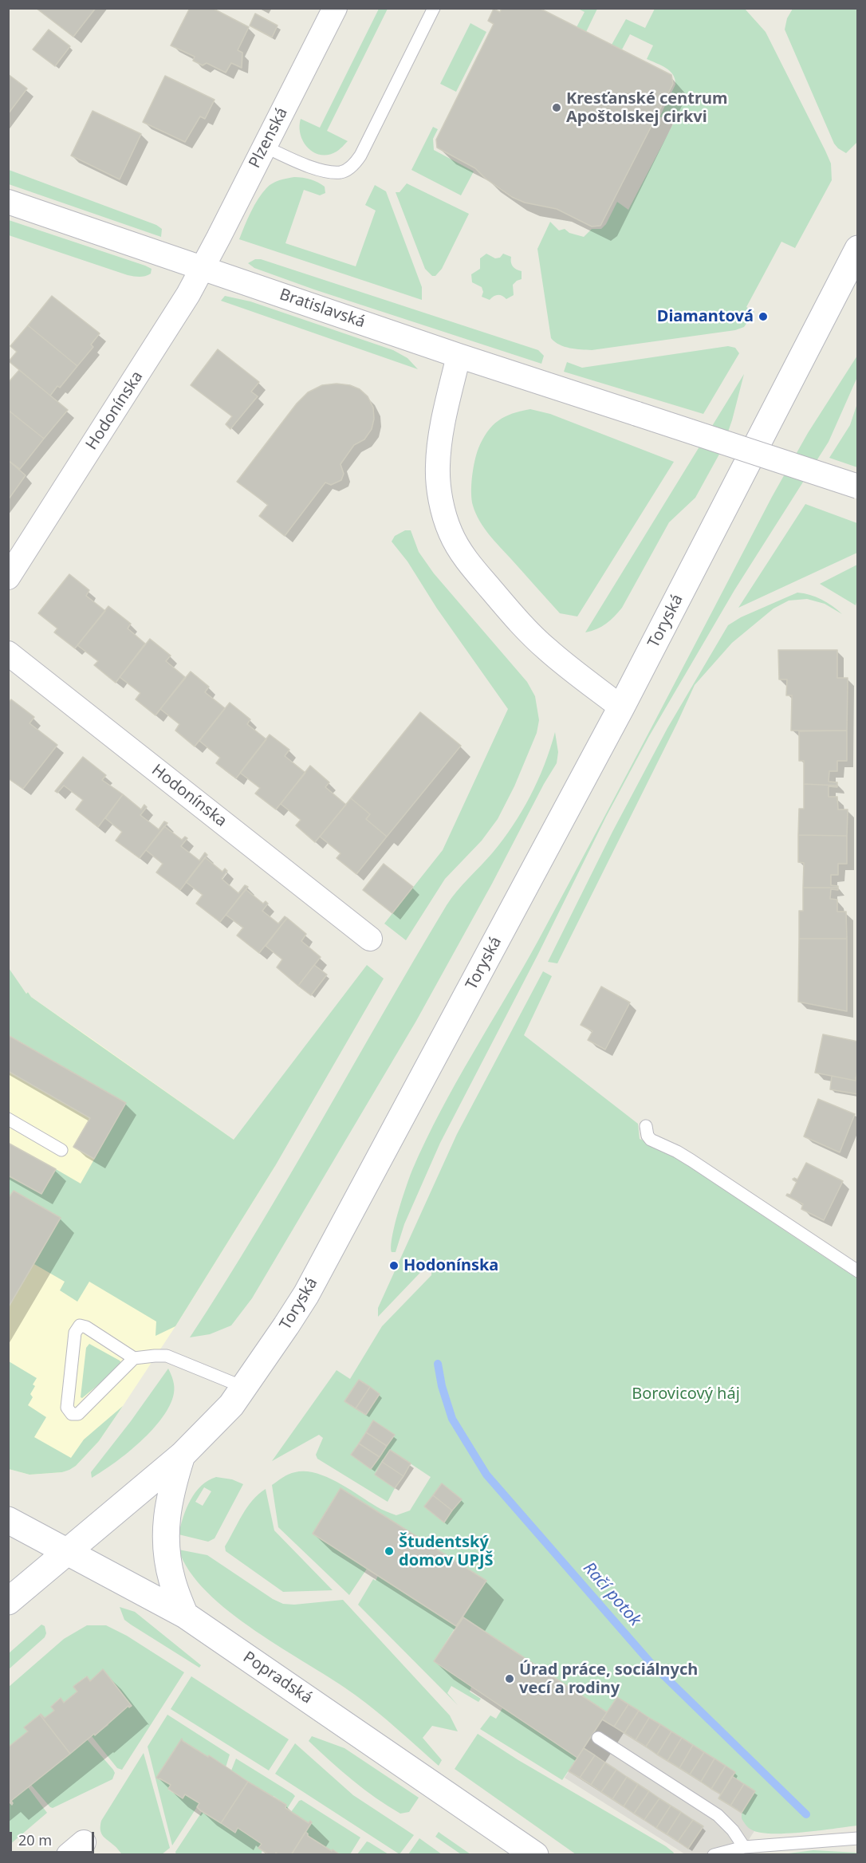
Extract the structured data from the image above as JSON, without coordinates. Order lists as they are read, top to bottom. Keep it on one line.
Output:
{"streets":{"street":["Plzenská","Bratislavská","Hodonínska","Toryská","Popradská"]},"crossings":[["Plzenská","Bratislavská"],["Plzenská","Hodonínska"],["Bratislavská","Hodonínska"],["Toryská","Popradská"]],"water":["Račí potok"],"parks":["Borovicový háj"],"places":["Kresťanské centrum Apoštolskej cirkvi","Diamantová","Hodonínska","Študentský domov UPJŠ","Úrad práce, sociálnych vecí a rodiny"],"scale_bar":"20 m"}
